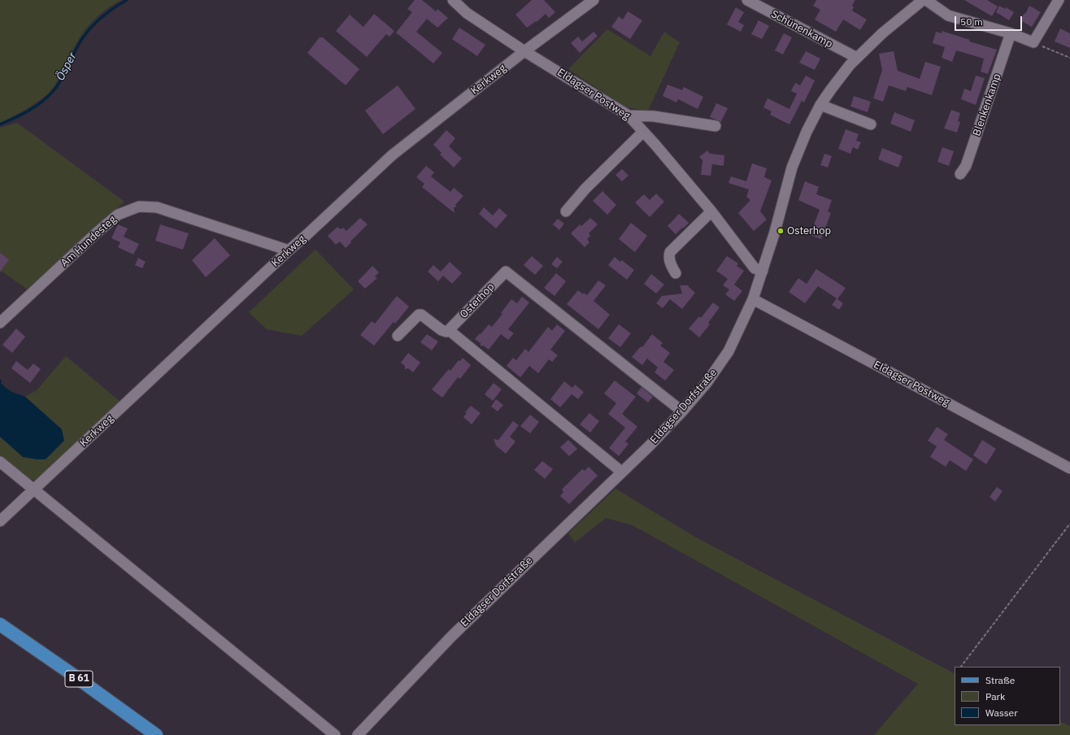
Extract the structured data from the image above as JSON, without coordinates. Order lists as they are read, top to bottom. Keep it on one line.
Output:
{"streets":{"main road":["B 61"],"street":["Schünenkamp","Kerkweg","Eldagser Postweg","Blenkenkamp","Am Hundesteg","Osterhop","Eldagser Dorfstraße"]},"crossings":[["Schünenkamp","Eldagser Dorfstraße"],["Kerkweg","Eldagser Postweg"],["Kerkweg","Am Hundesteg"],["Eldagser Postweg","Eldagser Dorfstraße"],["Osterhop","Eldagser Dorfstraße"]],"water":["Ösper"],"places":["Osterhop"],"legend":["Straße","Park","Wasser"],"scale_bar":"50 m"}
